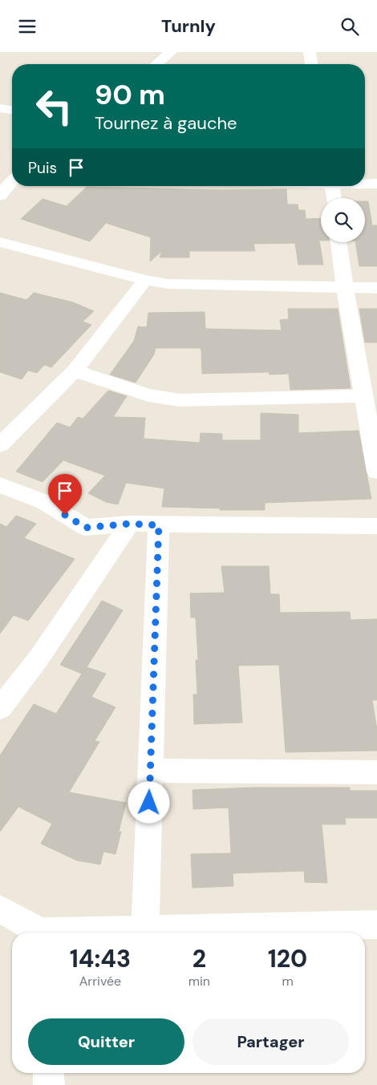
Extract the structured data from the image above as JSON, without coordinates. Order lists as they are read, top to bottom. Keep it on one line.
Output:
{"page":{"header":"Turnly","turn":["90 m","Tournez à gauche"],"then":"Puis","eta":["14:43","Arrivée","2","min","120","m"],"buttons":["Quitter","Partager"]}}
